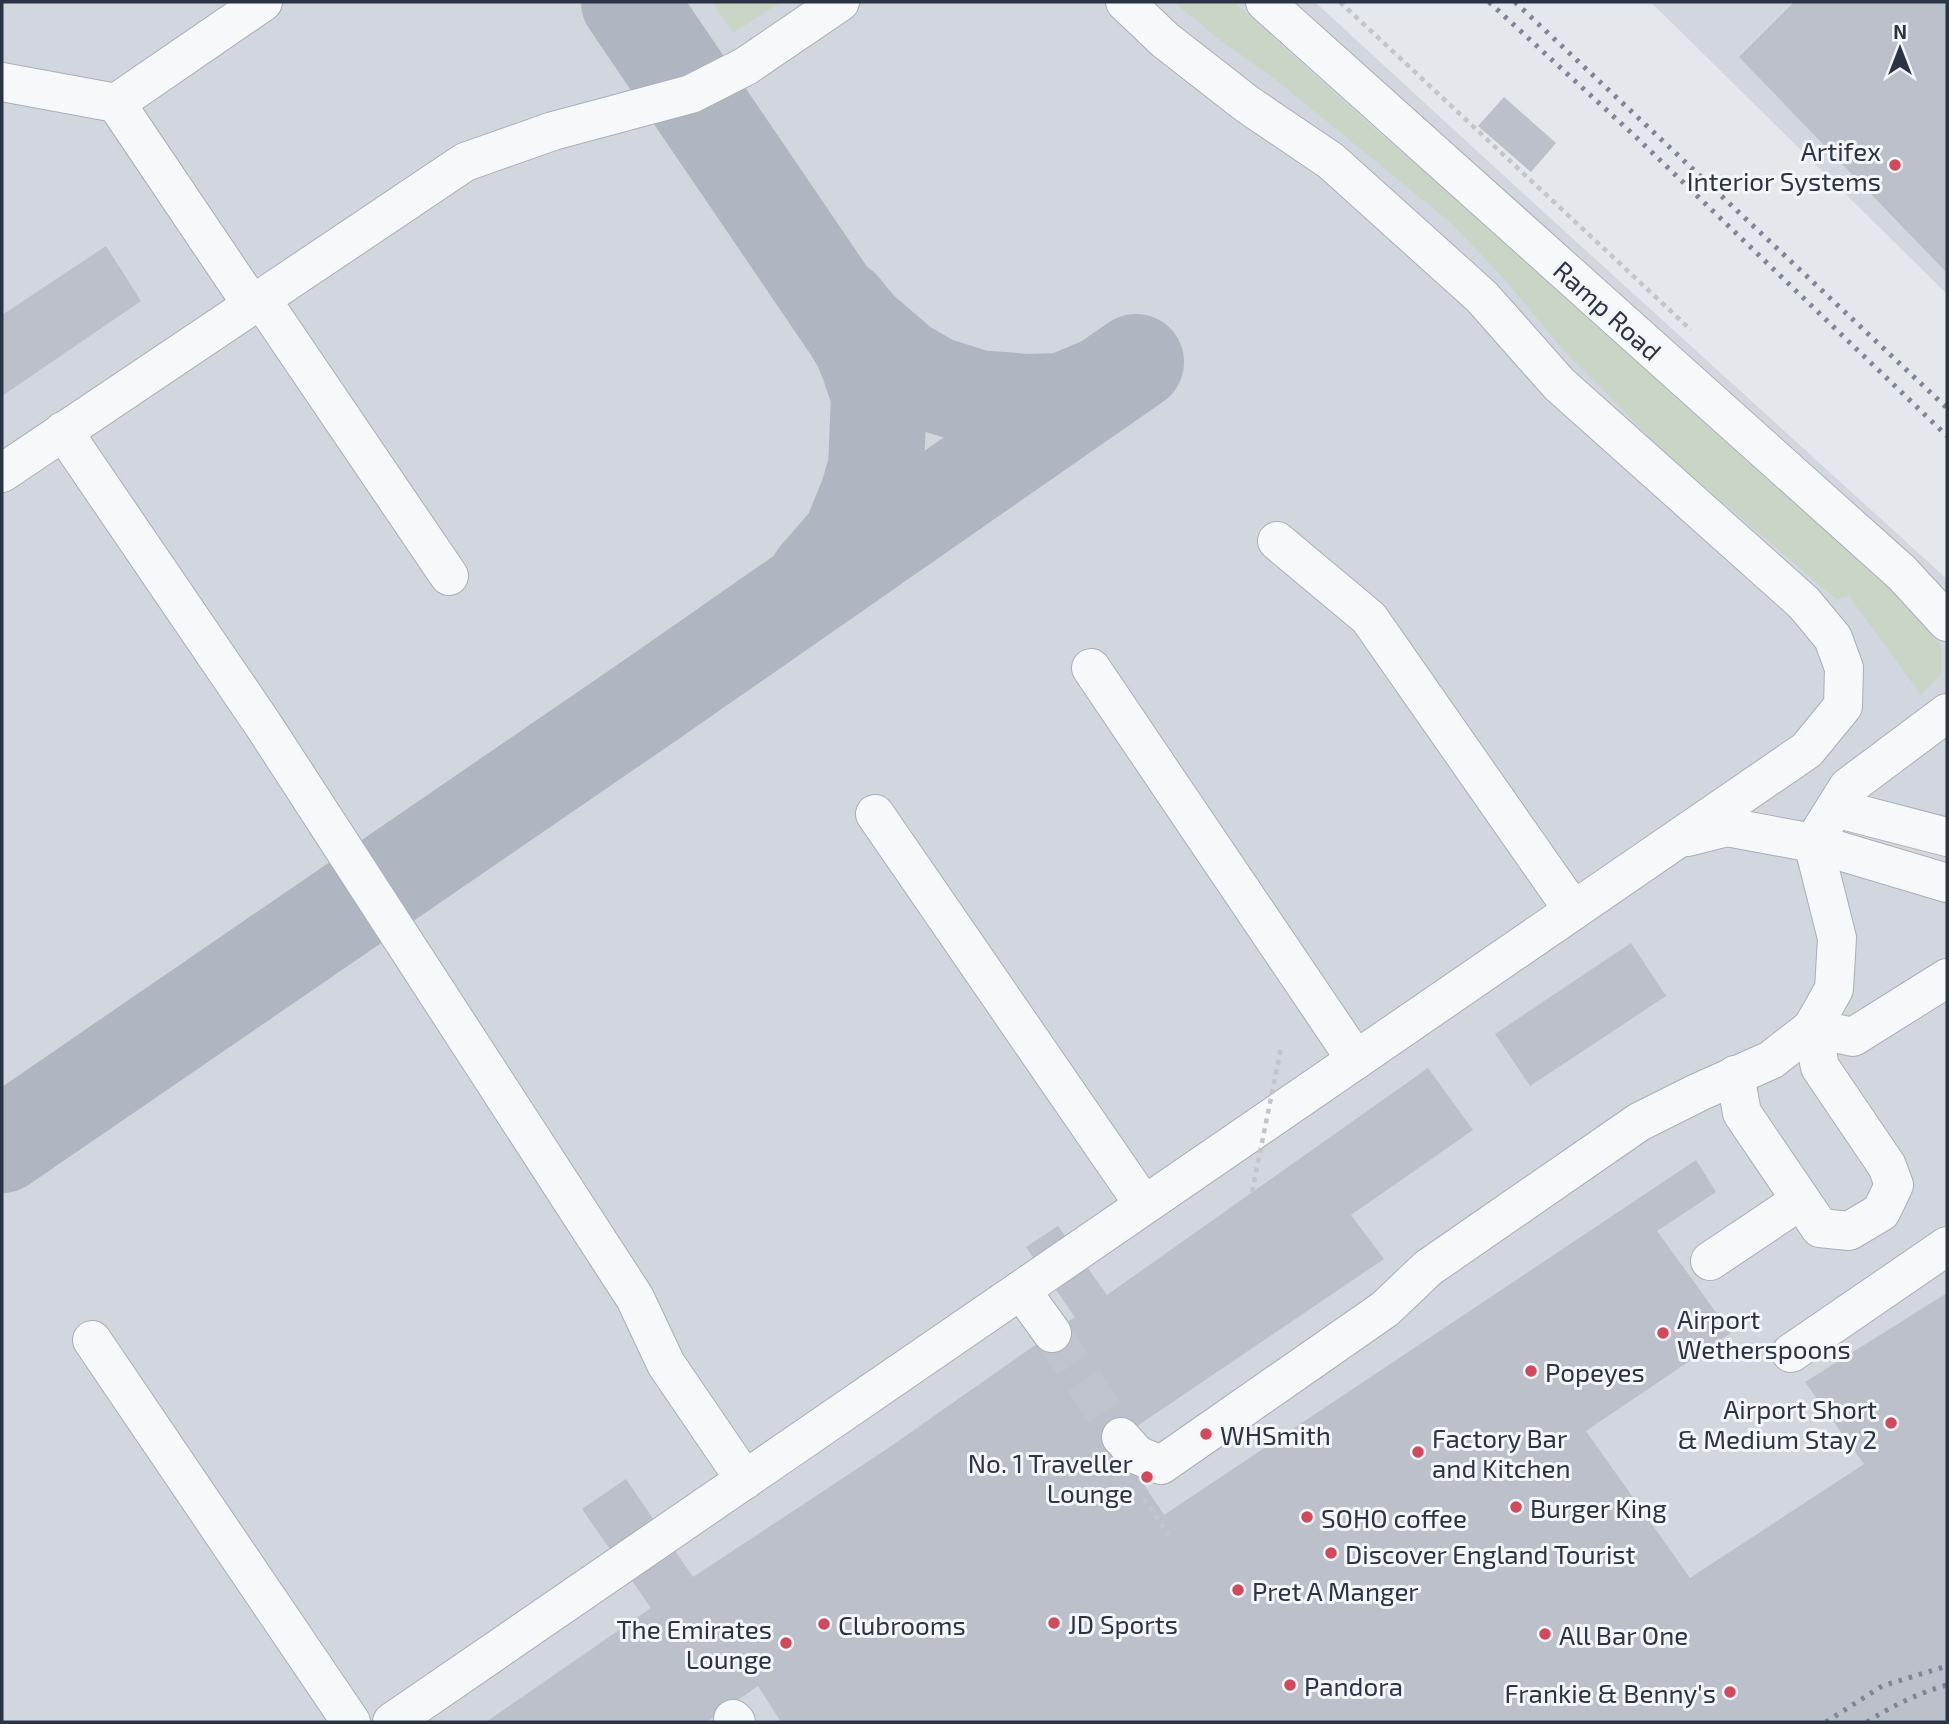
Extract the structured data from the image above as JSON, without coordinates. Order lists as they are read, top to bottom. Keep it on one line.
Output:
{"streets":{"lane":["Ramp Road"]},"places":["Artifex Interior Systems","Airport Wetherspoons","Popeyes","Airport Short & Medium Stay 2","WHSmith","Factory Bar and Kitchen","No. 1 Traveller Lounge","Burger King","SOHO coffee","Discover England Tourist","Pret A Manger","JD Sports","Clubrooms","All Bar One","The Emirates Lounge","Pandora","Frankie & Benny's"],"north":"top"}
